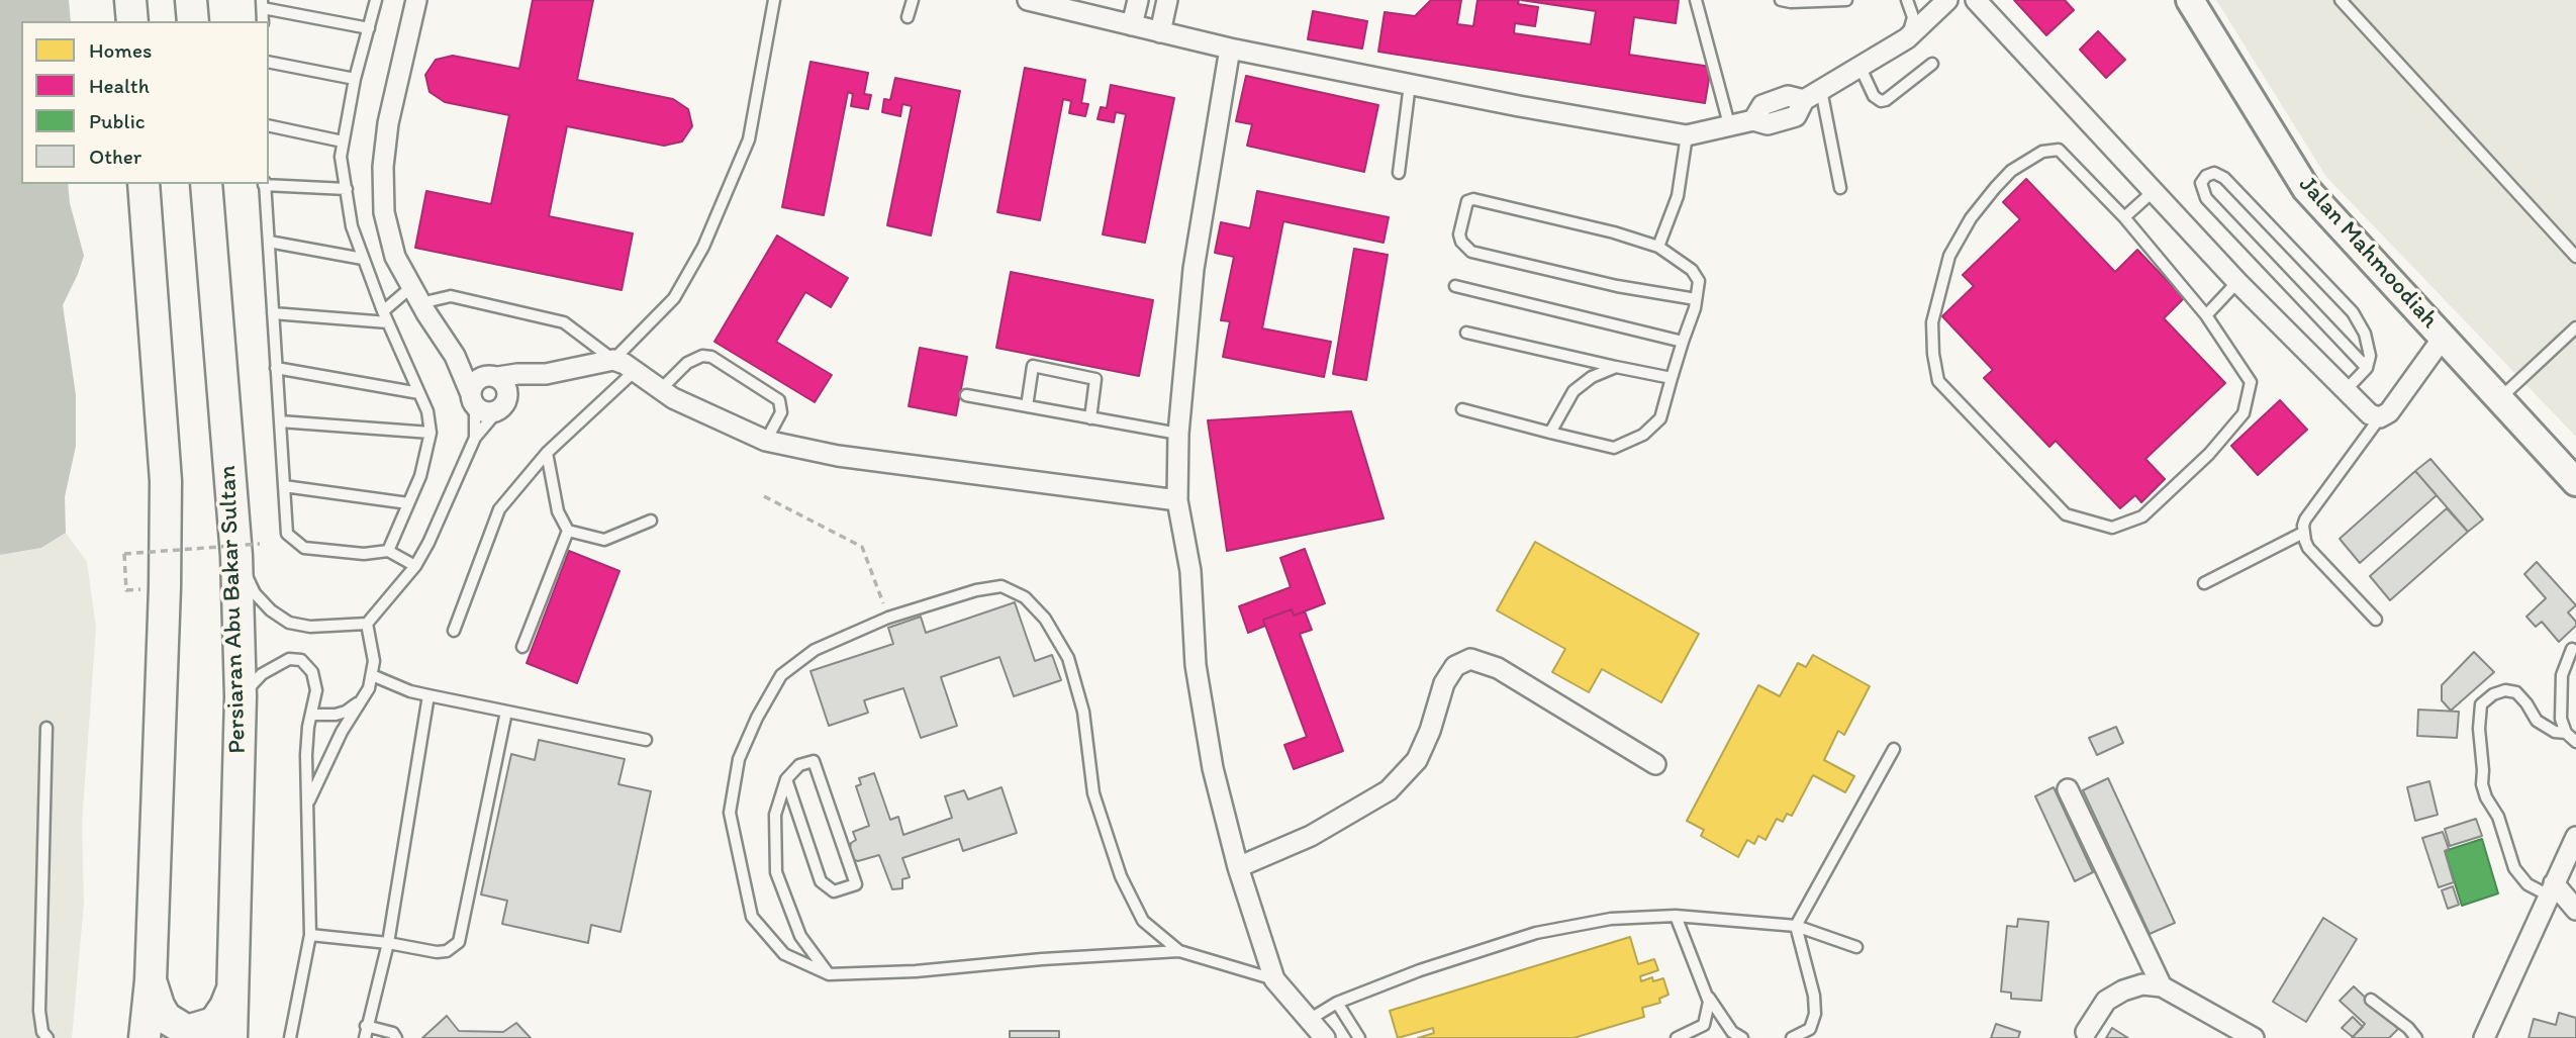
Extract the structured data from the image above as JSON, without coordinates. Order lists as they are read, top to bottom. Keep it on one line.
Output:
{"streets":{"main road":["Jalan Mahmoodiah","Persiaran Abu Bakar Sultan"]},"legend":["Homes","Health","Public","Other"]}
